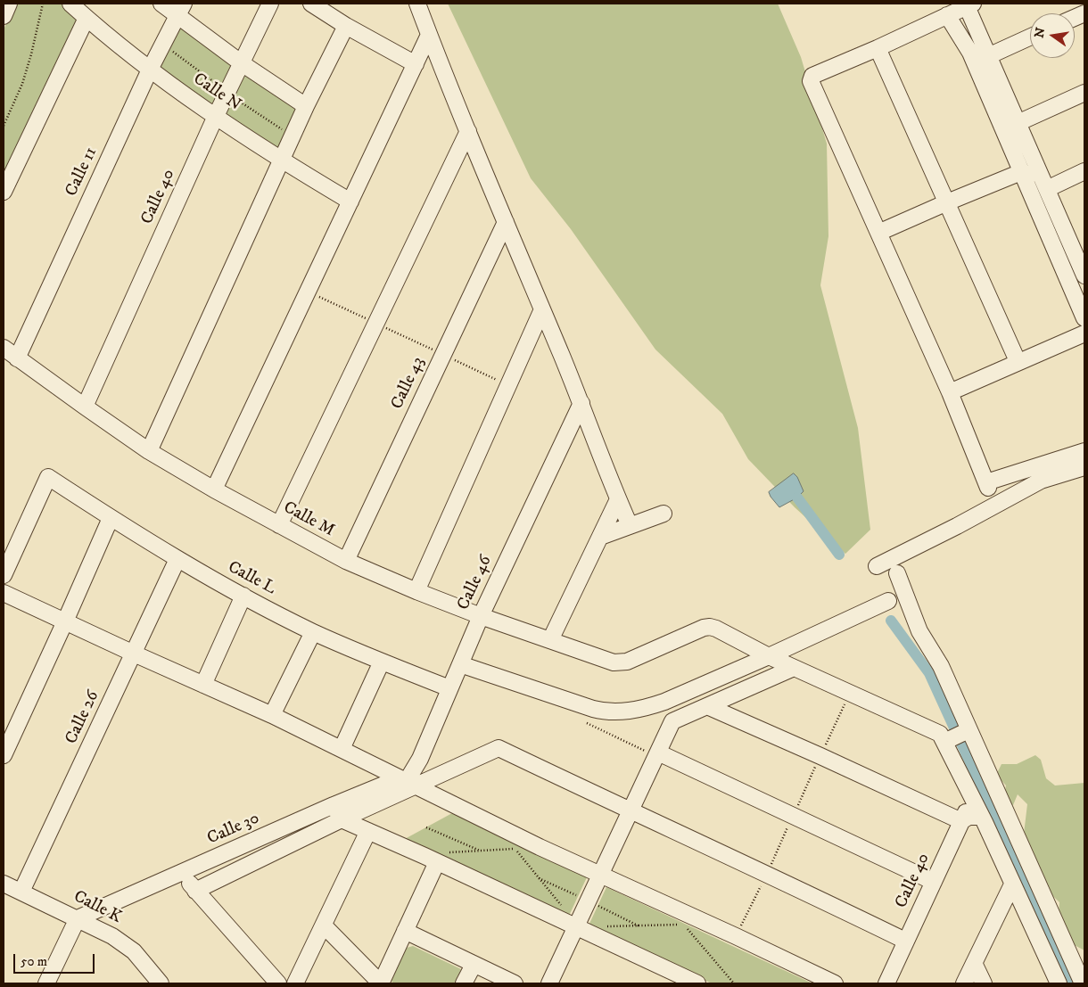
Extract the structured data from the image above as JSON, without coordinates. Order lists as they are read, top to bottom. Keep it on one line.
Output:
{"streets":{"street":["Calle N","Calle 11","Calle 40","Calle 43","Calle M","Calle L","Calle 46","Calle 26","Calle 30","Calle K"]},"crossings":[["Calle N","Calle 11"],["Calle N","Calle 40"],["Calle 11","Calle M"],["Calle 40","Calle M"],["Calle 43","Calle M"],["Calle M","Calle 46"],["Calle L","Calle 46"],["Calle L","Calle 26"],["Calle 46","Calle 30"],["Calle 26","Calle K"],["Calle 30","Calle K"]],"scale_bar":"50 m","north":"left"}
